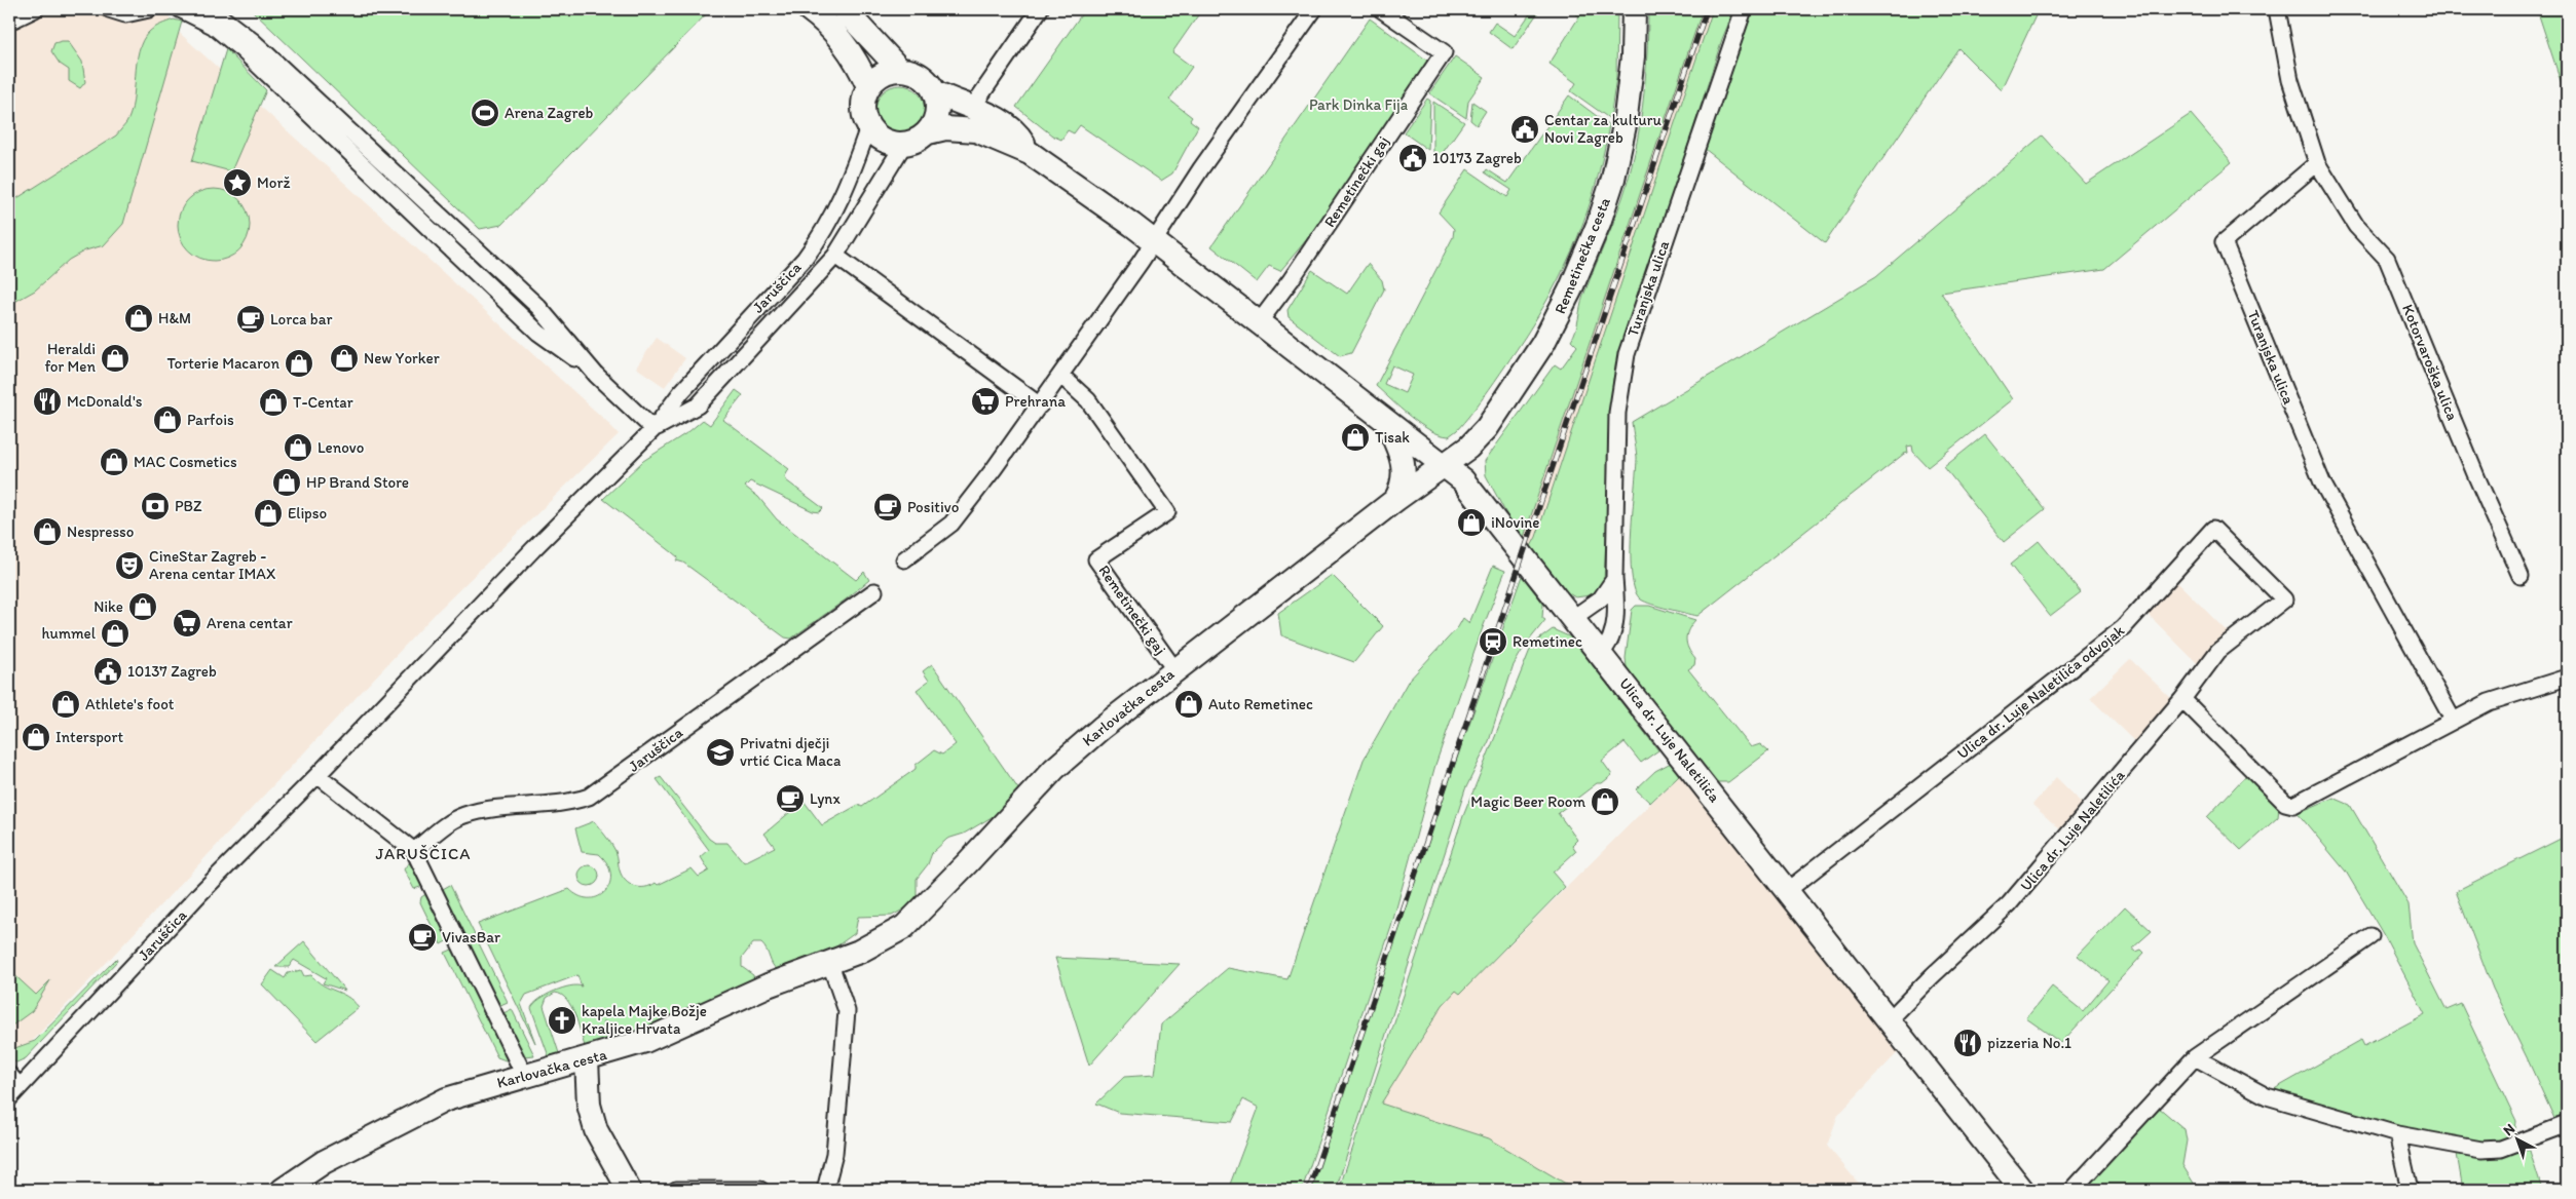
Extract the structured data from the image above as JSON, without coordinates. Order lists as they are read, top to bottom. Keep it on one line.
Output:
{"streets":{"main road":["Remetinečka cesta","Karlovačka cesta","Ulica dr. Luje Naletilića"],"street":["Remetinečki gaj","Jaruščica","Turanjska ulica","Kotorvaroška ulica","Ulica dr. Luje Naletilića odvojak"]},"crossings":[["Remetinečki gaj","Karlovačka cesta"],["Remetinečka cesta","Karlovačka cesta"],["Remetinečka cesta","Ulica dr. Luje Naletilića"],["Turanjska ulica","Kotorvaroška ulica"],["Turanjska ulica","Ulica dr. Luje Naletilića"],["Ulica dr. Luje Naletilića odvojak","Ulica dr. Luje Naletilića"],["Karlovačka cesta","Ulica dr. Luje Naletilića"]],"districts":["JARUŠČICA"],"parks":["Park Dinka Fija"],"places":{"sports":["Arena Zagreb"],"public building":["Centar za kulturu Novi Zagreb","10173 Zagreb","10137 Zagreb"],"place":["Morž"],"shop":["H&M","Heraldi for Men","New Yorker","Torterie Macaron","T-Centar","Parfois","Tisak","Lenovo","MAC Cosmetics","HP Brand Store","Elipso","iNovine","Nespresso","Nike","hummel","Athlete's foot","Auto Remetinec","Intersport","Magic Beer Room"],"cafe":["Lorca bar","Positivo","Lynx","VivasBar"],"restaurant":["McDonald's","pizzeria No.1"],"supermarket":["Prehrana","Arena centar"],"bank":["PBZ"],"theatre":["CineStar Zagreb - Arena centar IMAX"],"station":["Remetinec"],"school or university":["Privatni dječji vrtić Cica Maca"],"church":["kapela Majke Božje Kraljice Hrvata"]},"north":"top left"}
